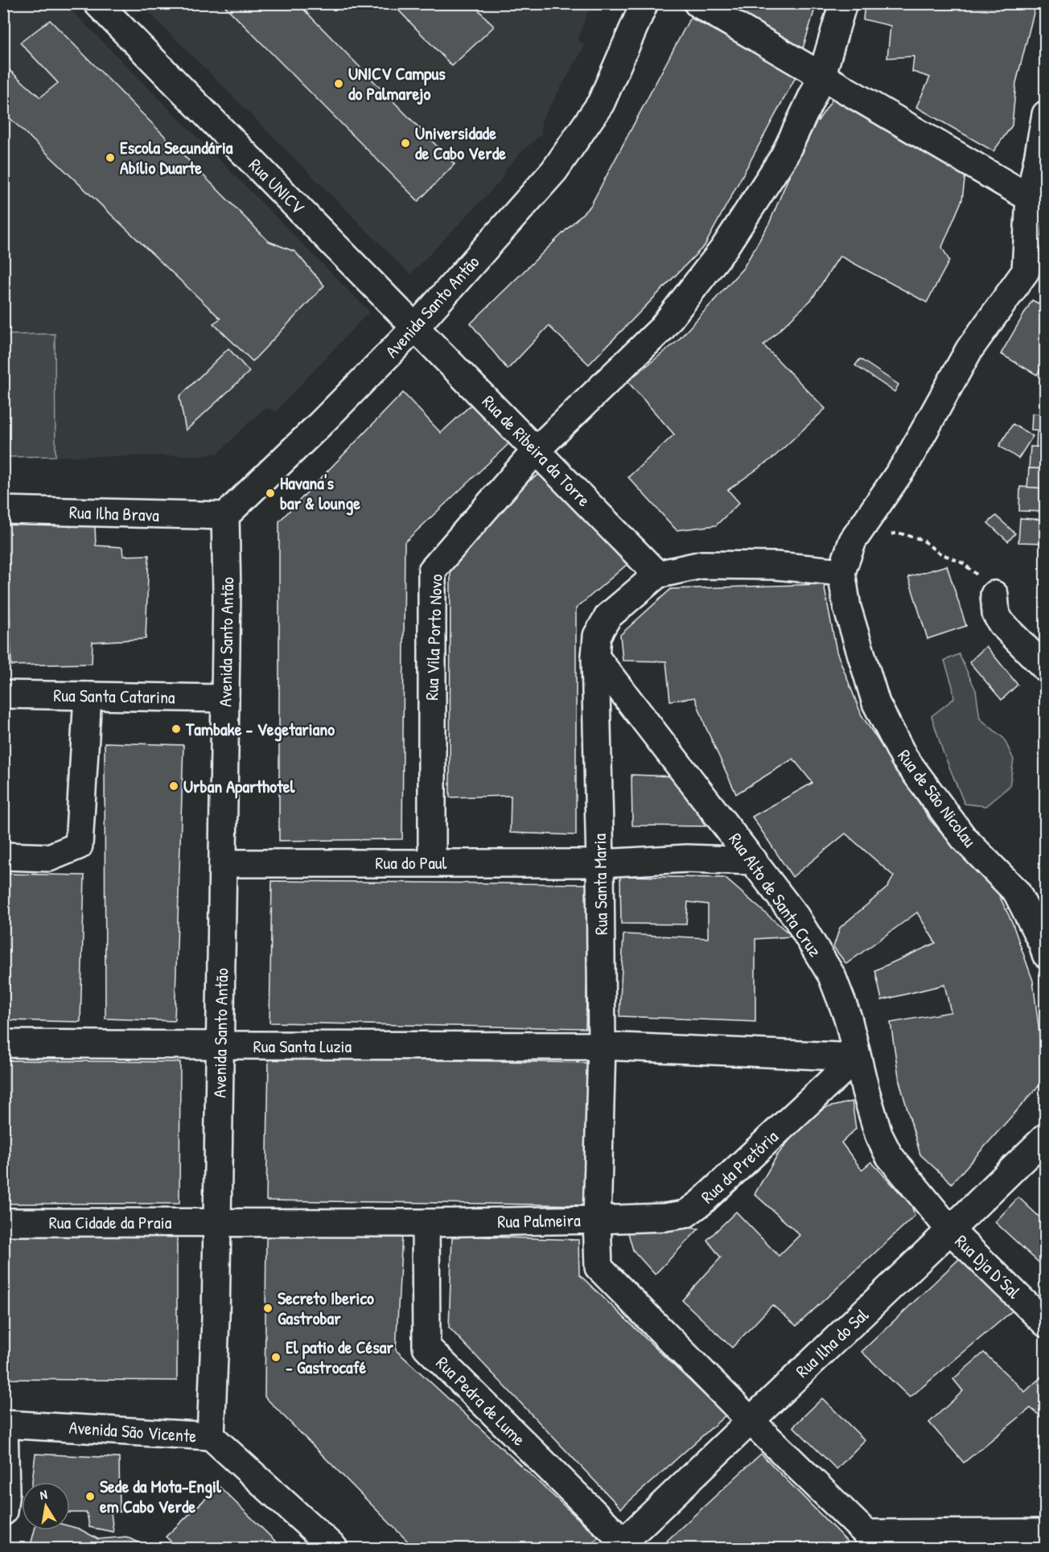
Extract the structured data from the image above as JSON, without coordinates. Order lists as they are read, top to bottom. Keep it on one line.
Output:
{"streets":{"street":["Rua UNICV","Avenida Santo Antão","Rua de Ribeira da Torre","Rua Ilha Brava","Rua Vila Porto Novo","Rua Santa Catarina","Rua de São Nicolau","Rua do Paul","Rua Santa Maria","Rua Alto de Santa Cruz","Rua Santa Luzia","Rua da Pretória","Rua Palmeira","Rua Cidade da Praia","Rua Dja D´Sal","Rua Ilha do Sal","Rua Pedra de Lume","Avenida São Vicente"]},"crossings":[["Rua UNICV","Avenida Santo Antão"],["Rua UNICV","Rua de Ribeira da Torre"],["Avenida Santo Antão","Rua de Ribeira da Torre"],["Avenida Santo Antão","Rua Ilha Brava"],["Avenida Santo Antão","Rua Santa Catarina"],["Avenida Santo Antão","Rua do Paul"],["Avenida Santo Antão","Rua Santa Luzia"],["Avenida Santo Antão","Rua Palmeira"],["Avenida Santo Antão","Rua Cidade da Praia"],["Avenida Santo Antão","Avenida São Vicente"],["Rua de Ribeira da Torre","Rua Vila Porto Novo"],["Rua de Ribeira da Torre","Rua Santa Maria"],["Rua Vila Porto Novo","Rua do Paul"],["Rua do Paul","Rua Santa Maria"],["Rua do Paul","Rua Alto de Santa Cruz"],["Rua Santa Maria","Rua Alto de Santa Cruz"],["Rua Santa Maria","Rua Santa Luzia"],["Rua Santa Maria","Rua da Pretória"],["Rua Santa Maria","Rua Palmeira"],["Rua Alto de Santa Cruz","Rua Santa Luzia"],["Rua Alto de Santa Cruz","Rua da Pretória"],["Rua Alto de Santa Cruz","Rua Dja D´Sal"],["Rua Alto de Santa Cruz","Rua Ilha do Sal"],["Rua Santa Luzia","Rua da Pretória"],["Rua da Pretória","Rua Palmeira"],["Rua Palmeira","Rua Cidade da Praia"],["Rua Palmeira","Rua Ilha do Sal"],["Rua Palmeira","Rua Pedra de Lume"],["Rua Dja D´Sal","Rua Ilha do Sal"],["Rua Ilha do Sal","Rua Pedra de Lume"]],"places":["UNICV Campus do Palmarejo","Universidade de Cabo Verde","Escola Secundária Abílio Duarte","Havana's bar & lounge","Tambake - Vegetariano","Urban Aparthotel","Secreto Iberico Gastrobar","El patio de César - Gastrocafé","Sede da Mota-Engil em Cabo Verde"],"north":"top"}
